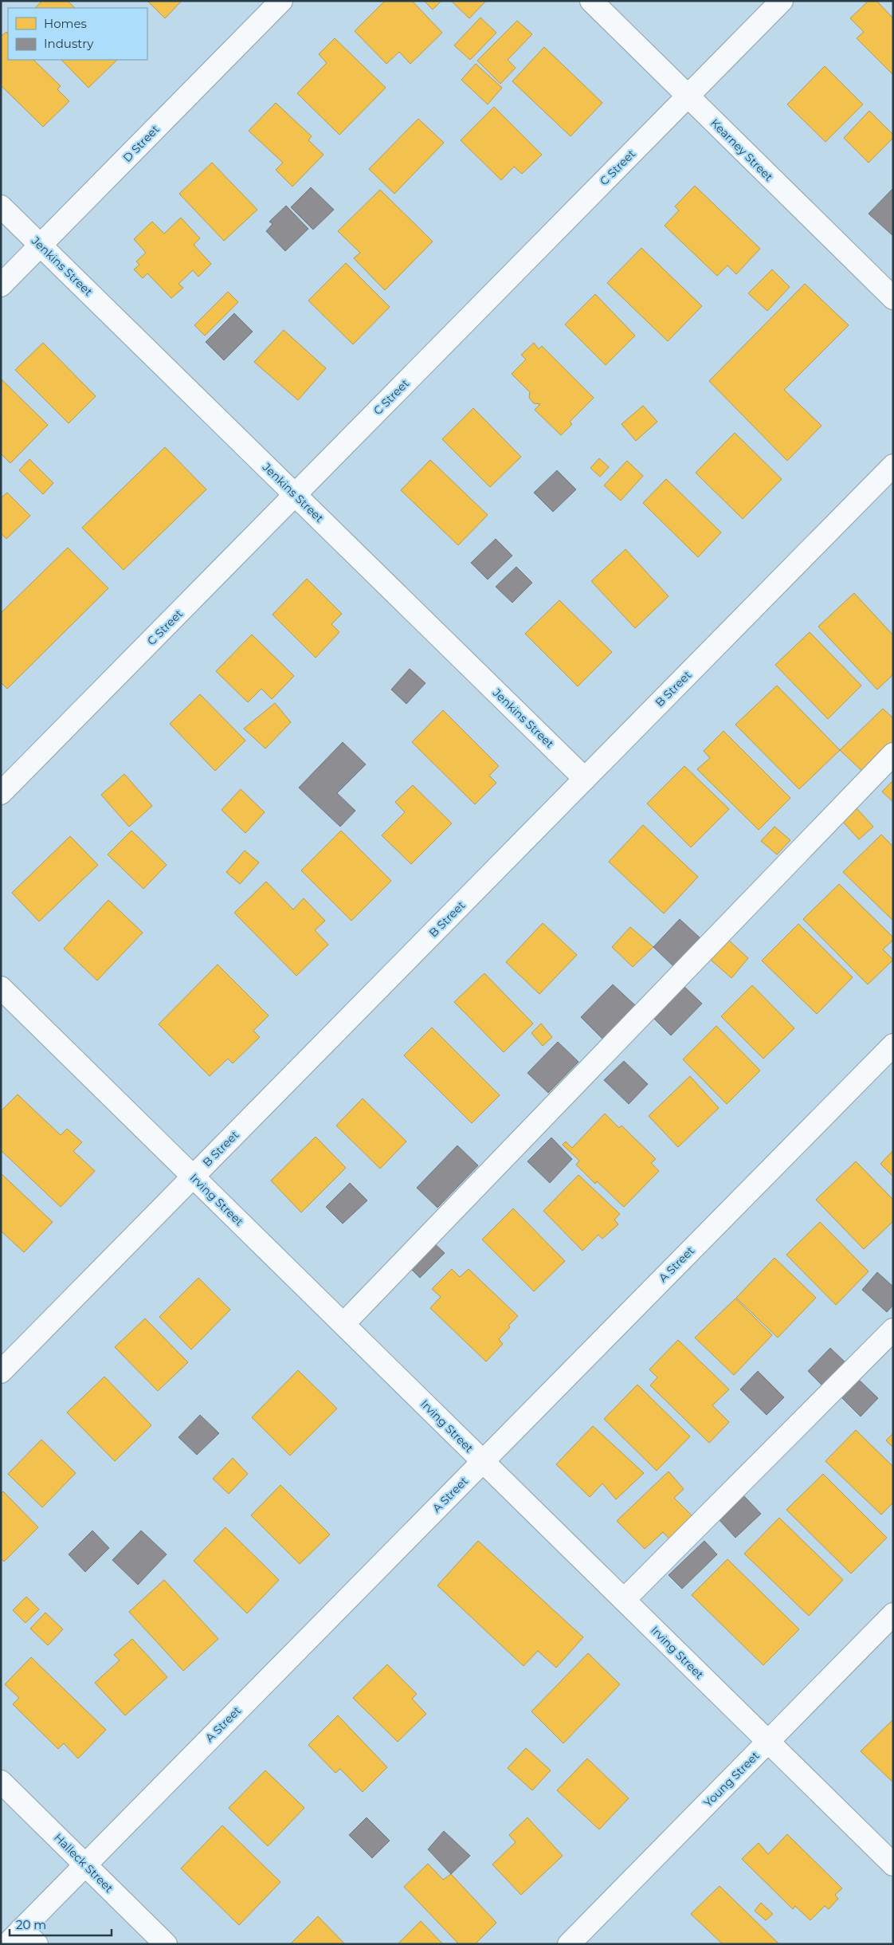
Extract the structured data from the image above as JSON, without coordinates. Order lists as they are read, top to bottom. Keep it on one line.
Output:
{"streets":{"street":["D Street","Kearney Street","C Street","Jenkins Street","B Street","Irving Street","A Street","Young Street","Halleck Street"]},"crossings":[["D Street","Jenkins Street"],["Kearney Street","C Street"],["C Street","Jenkins Street"],["Jenkins Street","B Street"],["B Street","Irving Street"],["Irving Street","A Street"],["Irving Street","Young Street"],["A Street","Halleck Street"]],"legend":["Homes","Industry"],"scale_bar":"20 m"}
